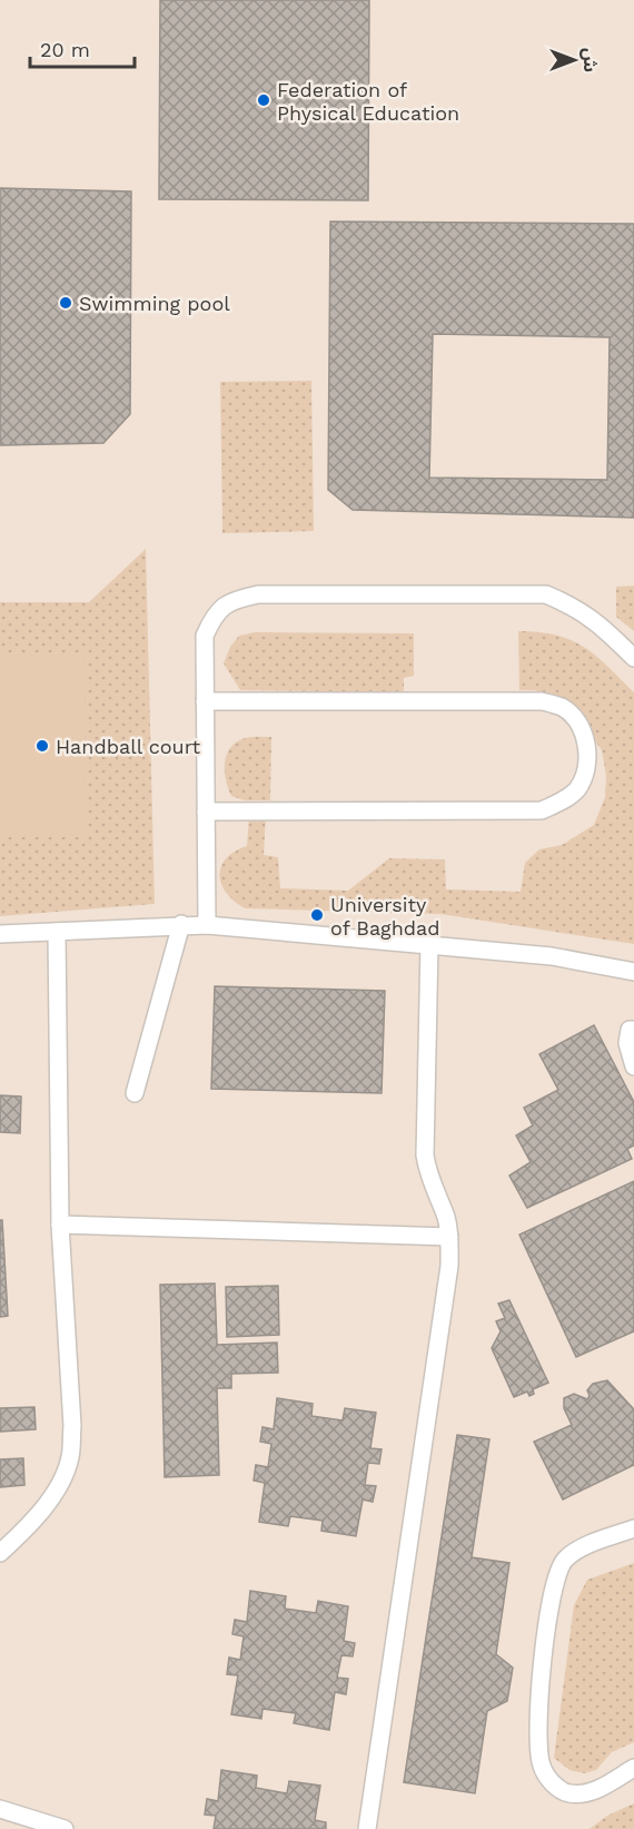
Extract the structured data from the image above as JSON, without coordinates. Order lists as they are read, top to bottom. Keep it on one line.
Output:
{"places":["Federation of Physical Education","Swimming pool","Handball court","University of Baghdad"],"scale_bar":"20 m","north":"right"}
